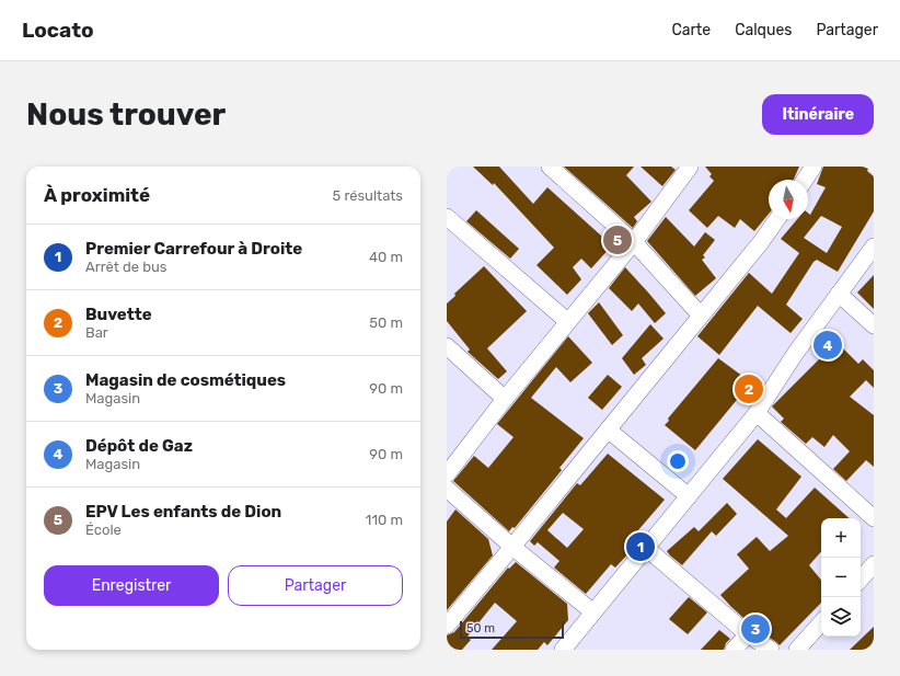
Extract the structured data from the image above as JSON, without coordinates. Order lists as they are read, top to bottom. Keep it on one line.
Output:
{"scale_bar":"50 m","north":"bottom","page":{"header":"Locato","nav":["Carte","Calques","Partager"],"buttons":["Itinéraire",["Enregistrer","Partager"]],"title":"Nous trouver","heading":["À proximité","5 résultats"],"list":[{"mark":"1","name":"Premier Carrefour à Droite","note":"Arrêt de bus","value":"40 m"},{"mark":"2","name":"Buvette","note":"Bar","value":"50 m"},{"mark":"3","name":"Magasin de cosmétiques","note":"Magasin","value":"90 m"},{"mark":"4","name":"Dépôt de Gaz","note":"Magasin","value":"90 m"},{"mark":"5","name":"EPV Les enfants de Dion","note":"École","value":"110 m"}],"pins":["5","4","2","1","3"],"map_buttons":["+","−"],"scale":"50 m"}}
